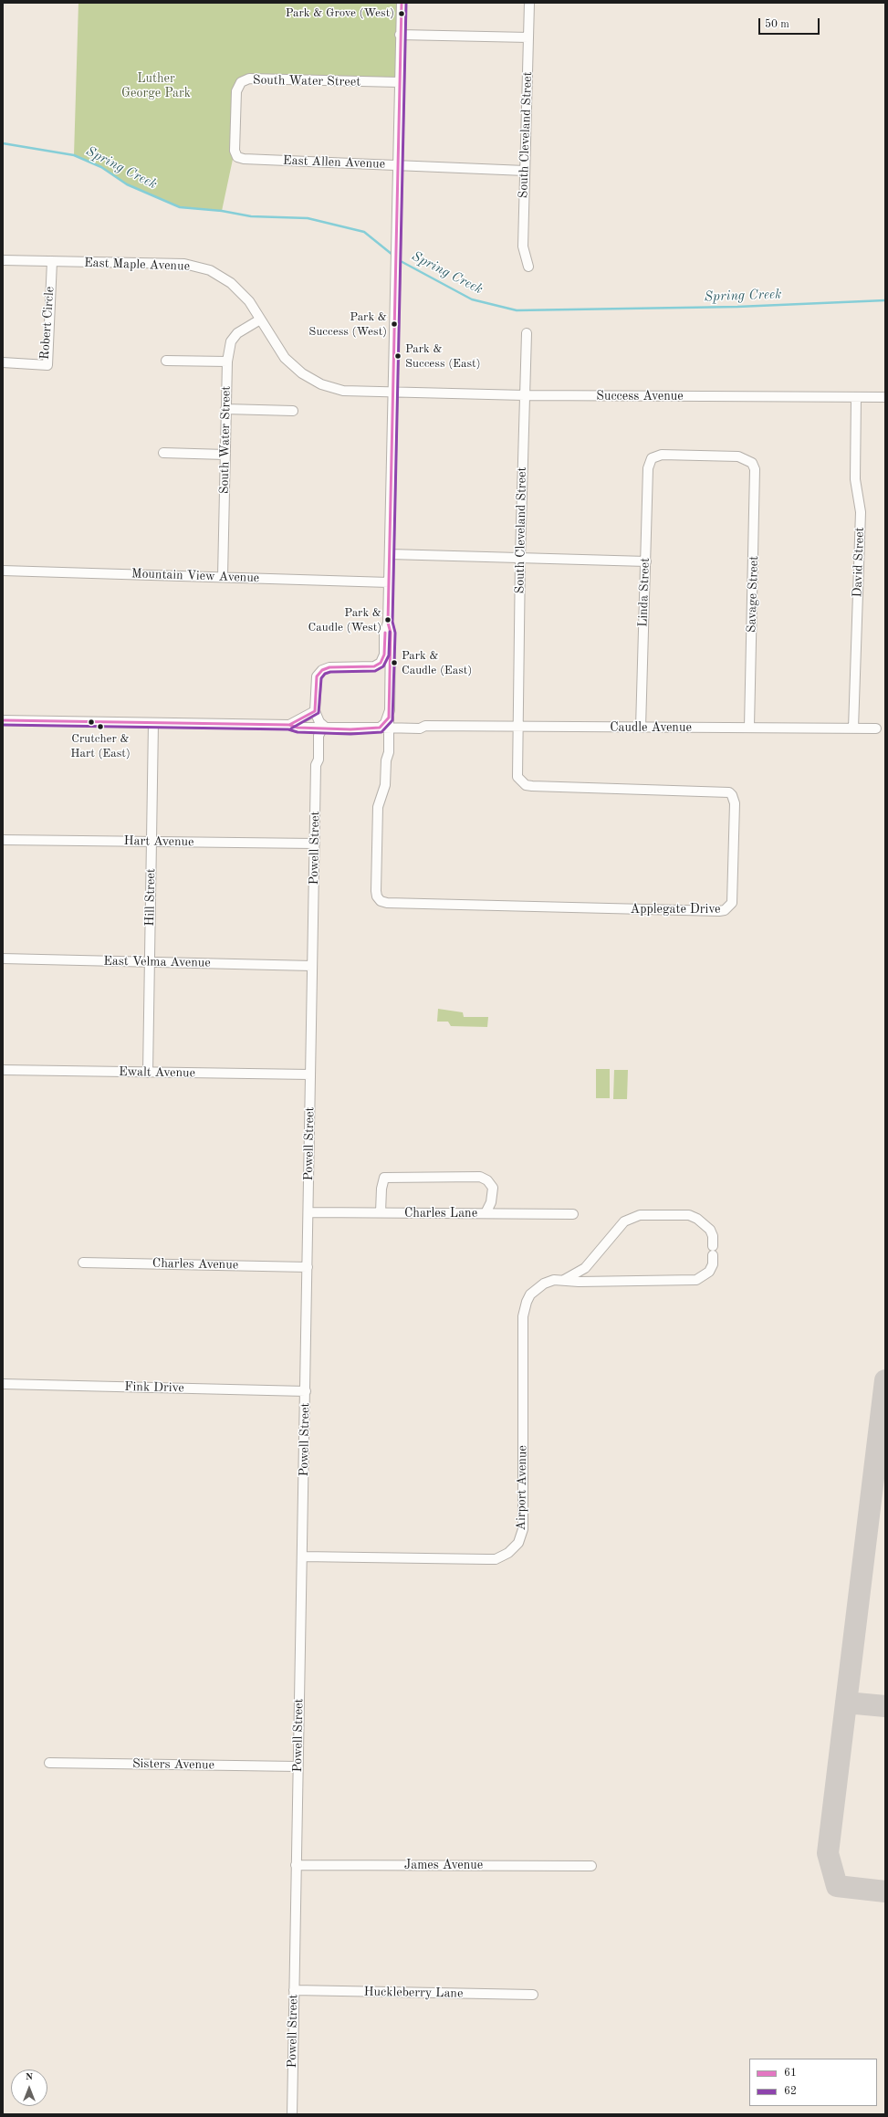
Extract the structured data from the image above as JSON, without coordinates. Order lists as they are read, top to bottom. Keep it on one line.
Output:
{"streets":{"street":["South Water Street","South Cleveland Street","East Allen Avenue","East Maple Avenue","Robert Circle","Success Avenue","David Street","Mountain View Avenue","Linda Street","Savage Street","Caudle Avenue","Hart Avenue","Powell Street","Hill Street","Applegate Drive","East Velma Avenue","Ewalt Avenue","Charles Lane","Charles Avenue","Fink Drive","Airport Avenue","Sisters Avenue","James Avenue","Huckleberry Lane"]},"crossings":[["South Water Street","East Allen Avenue"],["South Water Street","East Maple Avenue"],["South Water Street","Mountain View Avenue"],["South Cleveland Street","East Allen Avenue"],["South Cleveland Street","Success Avenue"],["South Cleveland Street","Caudle Avenue"],["South Cleveland Street","Applegate Drive"],["East Maple Avenue","Robert Circle"],["East Maple Avenue","Success Avenue"],["Success Avenue","David Street"],["David Street","Caudle Avenue"],["Linda Street","Savage Street"],["Linda Street","Caudle Avenue"],["Savage Street","Caudle Avenue"],["Caudle Avenue","Powell Street"],["Caudle Avenue","Applegate Drive"],["Hart Avenue","Powell Street"],["Hart Avenue","Hill Street"],["Powell Street","Applegate Drive"],["Powell Street","East Velma Avenue"],["Powell Street","Ewalt Avenue"],["Powell Street","Charles Lane"],["Powell Street","Charles Avenue"],["Powell Street","Fink Drive"],["Powell Street","Airport Avenue"],["Powell Street","Sisters Avenue"],["Powell Street","James Avenue"],["Powell Street","Huckleberry Lane"],["Hill Street","East Velma Avenue"],["Hill Street","Ewalt Avenue"]],"water":["Spring Creek"],"parks":["Luther George Park"],"places":["Park & Grove (West)","Park & Success (West)","Park & Success (East)","Park & Caudle (West)","Park & Caudle (East)","Crutcher & Hart (East)"],"lines":["transit line 61","transit line 62"],"legend":["61","62"],"scale_bar":"50 m","north":"top"}
